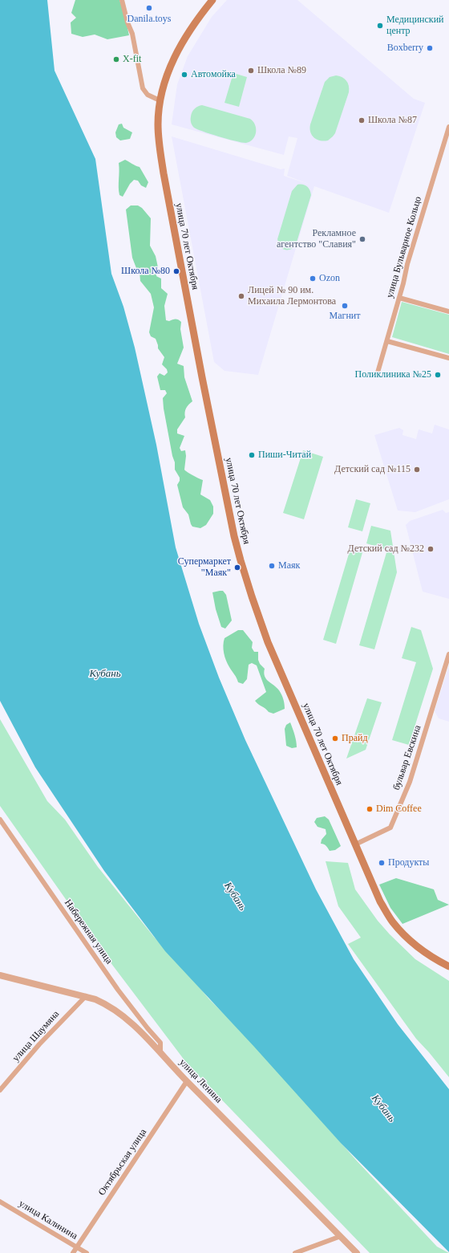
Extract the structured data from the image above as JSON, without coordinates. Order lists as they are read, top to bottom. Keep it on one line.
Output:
{"streets":{"main road":["улица 70 лет Октября"],"street":["улица Бульварное Кольцо","бульвар Евскина","Набережная улица","улица Шаумяна","улица Ленина","Октябрьская улица","улица Калинина"]},"crossings":[["улица 70 лет Октября","бульвар Евскина"],["Набережная улица","улица Ленина"],["улица Шаумяна","улица Ленина"],["улица Ленина","Октябрьская улица"],["Октябрьская улица","улица Калинина"]],"water":["Кубань"],"places":["Danila.toys","Медицинский центр","Boxberry","X-fit","Школа №89","Автомойка","Школа №87","Рекламное агентство \"Славия\"","Школа №80","Ozon","Лицей № 90 им. Михаила Лермонтова","Магнит","Поликлиника №25","Пиши-Читай","Детский сад №115","Детский сад №232","Маяк","Супермаркет \"Маяк\"","Прайд","Dim Coffee","Продукты"]}
